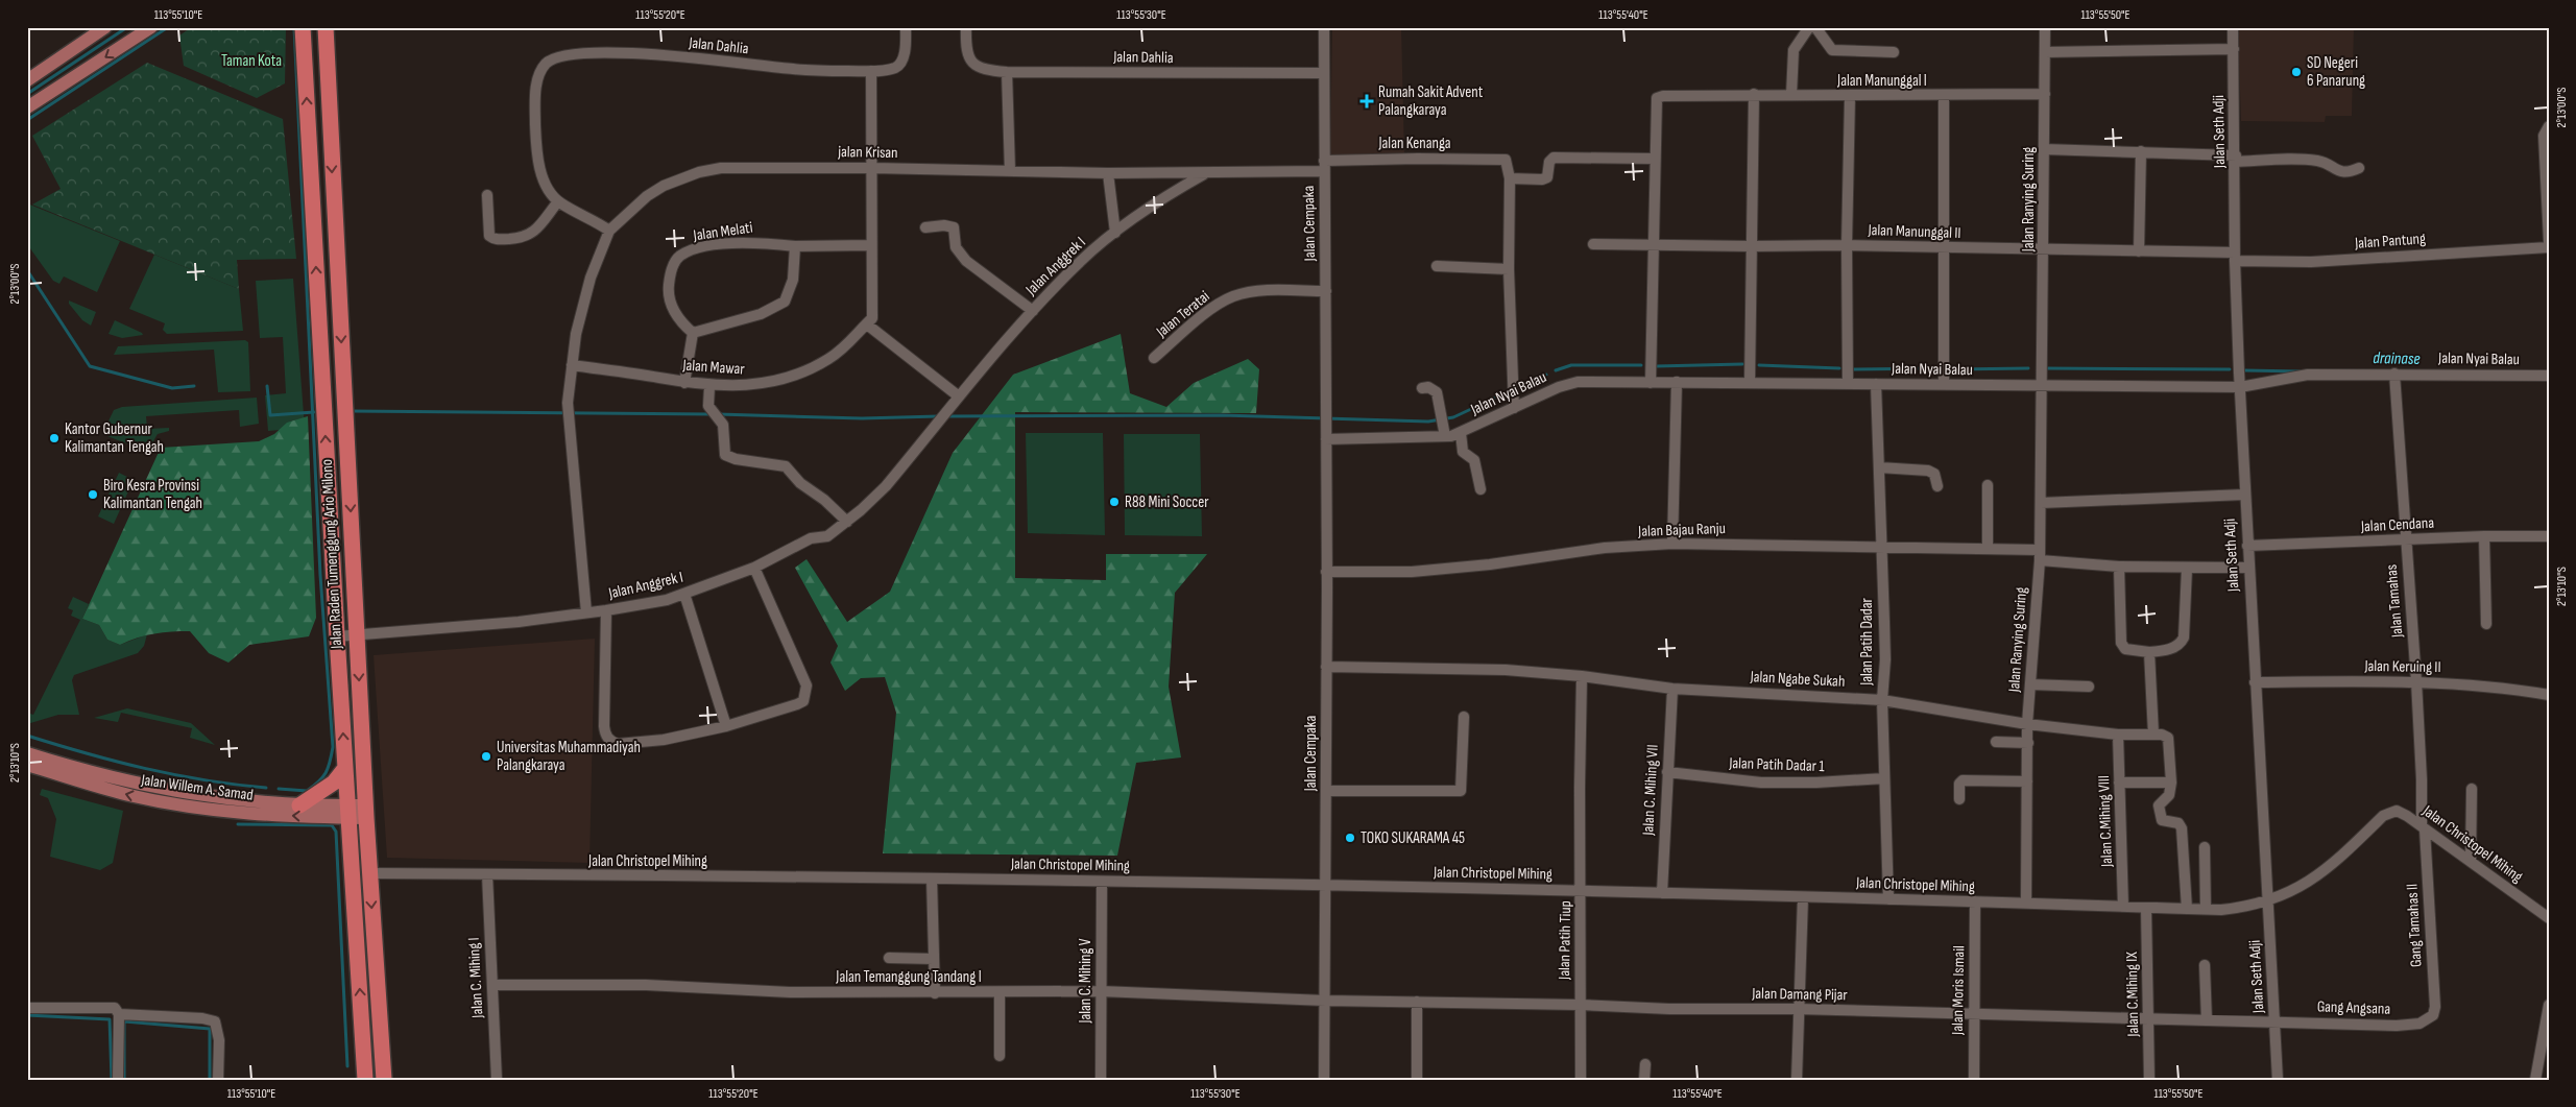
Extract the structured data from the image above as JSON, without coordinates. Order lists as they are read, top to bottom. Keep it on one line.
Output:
{"streets":{"highway":["Jalan Raden Tumenggung Ario Milono"],"main road":["Jalan Willem A. Samad"],"street":["Jalan Dahlia","Jalan Manunggal I","Jalan Seth Adji","Jalan Kenanga","jalan Krisan","Jalan Ranying Suring","Jalan Cempaka","Jalan Melati","Jalan Manunggal II","Jalan Pantung","Jalan Anggrek I","Jalan Teratai","Jalan Nyai Balau","Jalan Mawar","Jalan Cendana","Jalan Bajau Ranju","Jalan Tamahas","Jalan Patih Dadar","Jalan Keruing II","Jalan Ngabe Sukah","Jalan Patih Dadar 1","Jalan C. Mihing VII","Jalan C.Mihing VIII","Jalan Christopel Mihing","Gang Tamahas II","Jalan Patih Tiup","Jalan Temanggung Tandang I","Jalan C. Mihing I","Jalan C. Mihing V","Jalan Moris Ismail","Jalan Damang Pijar","Jalan C.Mihing IX","Gang Angsana"]},"crossings":[["Jalan Dahlia","jalan Krisan"],["Jalan Dahlia","Jalan Cempaka"],["Jalan Dahlia","Jalan Mawar"],["Jalan Manunggal I","Jalan Ranying Suring"],["Jalan Seth Adji","Jalan Manunggal II"],["Jalan Seth Adji","Jalan Pantung"],["Jalan Seth Adji","Jalan Nyai Balau"],["Jalan Seth Adji","Jalan Cendana"],["Jalan Seth Adji","Jalan Bajau Ranju"],["Jalan Seth Adji","Jalan Keruing II"],["Jalan Seth Adji","Jalan Christopel Mihing"],["Jalan Seth Adji","Jalan Damang Pijar"],["Jalan Seth Adji","Gang Angsana"],["Jalan Kenanga","jalan Krisan"],["Jalan Kenanga","Jalan Cempaka"],["jalan Krisan","Jalan Cempaka"],["jalan Krisan","Jalan Anggrek I"],["jalan Krisan","Jalan Mawar"],["Jalan Ranying Suring","Jalan Manunggal II"],["Jalan Ranying Suring","Jalan Nyai Balau"],["Jalan Ranying Suring","Jalan Bajau Ranju"],["Jalan Ranying Suring","Jalan Ngabe Sukah"],["Jalan Ranying Suring","Jalan Christopel Mihing"],["Jalan Cempaka","Jalan Teratai"],["Jalan Cempaka","Jalan Nyai Balau"],["Jalan Cempaka","Jalan Bajau Ranju"],["Jalan Cempaka","Jalan Ngabe Sukah"],["Jalan Cempaka","Jalan Christopel Mihing"],["Jalan Cempaka","Jalan Temanggung Tandang I"],["Jalan Cempaka","Jalan Damang Pijar"],["Jalan Melati","Jalan Mawar"],["Jalan Manunggal II","Jalan Pantung"],["Jalan Anggrek I","Jalan Raden Tumenggung Ario Milono"],["Jalan Nyai Balau","Jalan Tamahas"],["Jalan Nyai Balau","Jalan Patih Dadar"],["Jalan Cendana","Jalan Tamahas"],["Jalan Bajau Ranju","Jalan Patih Dadar"],["Jalan Raden Tumenggung Ario Milono","Jalan Willem A. Samad"],["Jalan Raden Tumenggung Ario Milono","Jalan Christopel Mihing"],["Jalan Tamahas","Jalan Keruing II"],["Jalan Tamahas","Jalan Christopel Mihing"],["Jalan Tamahas","Gang Tamahas II"],["Jalan Patih Dadar","Jalan Ngabe Sukah"],["Jalan Patih Dadar","Jalan Patih Dadar 1"],["Jalan Patih Dadar","Jalan Christopel Mihing"],["Jalan Ngabe Sukah","Jalan C. Mihing VII"],["Jalan Ngabe Sukah","Jalan C.Mihing VIII"],["Jalan Ngabe Sukah","Jalan Patih Tiup"],["Jalan Patih Dadar 1","Jalan C. Mihing VII"],["Jalan C. Mihing VII","Jalan Christopel Mihing"],["Jalan C.Mihing VIII","Jalan Christopel Mihing"],["Jalan Christopel Mihing","Gang Tamahas II"],["Jalan Christopel Mihing","Jalan Patih Tiup"],["Jalan Christopel Mihing","Jalan C. Mihing I"],["Jalan Christopel Mihing","Jalan C. Mihing V"],["Jalan Christopel Mihing","Jalan Moris Ismail"],["Jalan Christopel Mihing","Jalan C.Mihing IX"],["Gang Tamahas II","Gang Angsana"],["Jalan Patih Tiup","Jalan Damang Pijar"],["Jalan Temanggung Tandang I","Jalan C. Mihing I"],["Jalan Temanggung Tandang I","Jalan C. Mihing V"],["Jalan Temanggung Tandang I","Jalan Damang Pijar"],["Jalan Moris Ismail","Jalan Damang Pijar"],["Jalan Damang Pijar","Jalan C.Mihing IX"],["Jalan Damang Pijar","Gang Angsana"]],"water":["drainase"],"parks":["Taman Kota"],"places":{"other":["SD Negeri 6 Panarung","Kantor Gubernur Kalimantan Tengah","Biro Kesra Provinsi Kalimantan Tengah","R88 Mini Soccer","Universitas Muhammadiyah Palangkaraya","TOKO SUKARAMA 45"],"health":["Rumah Sakit Advent Palangkaraya"]},"coordinates":["113°55'10\"E","113°55'20\"E","113°55'30\"E","113°55'40\"E","113°55'50\"E","2°13'00\"S","2°13'10\"S"]}
